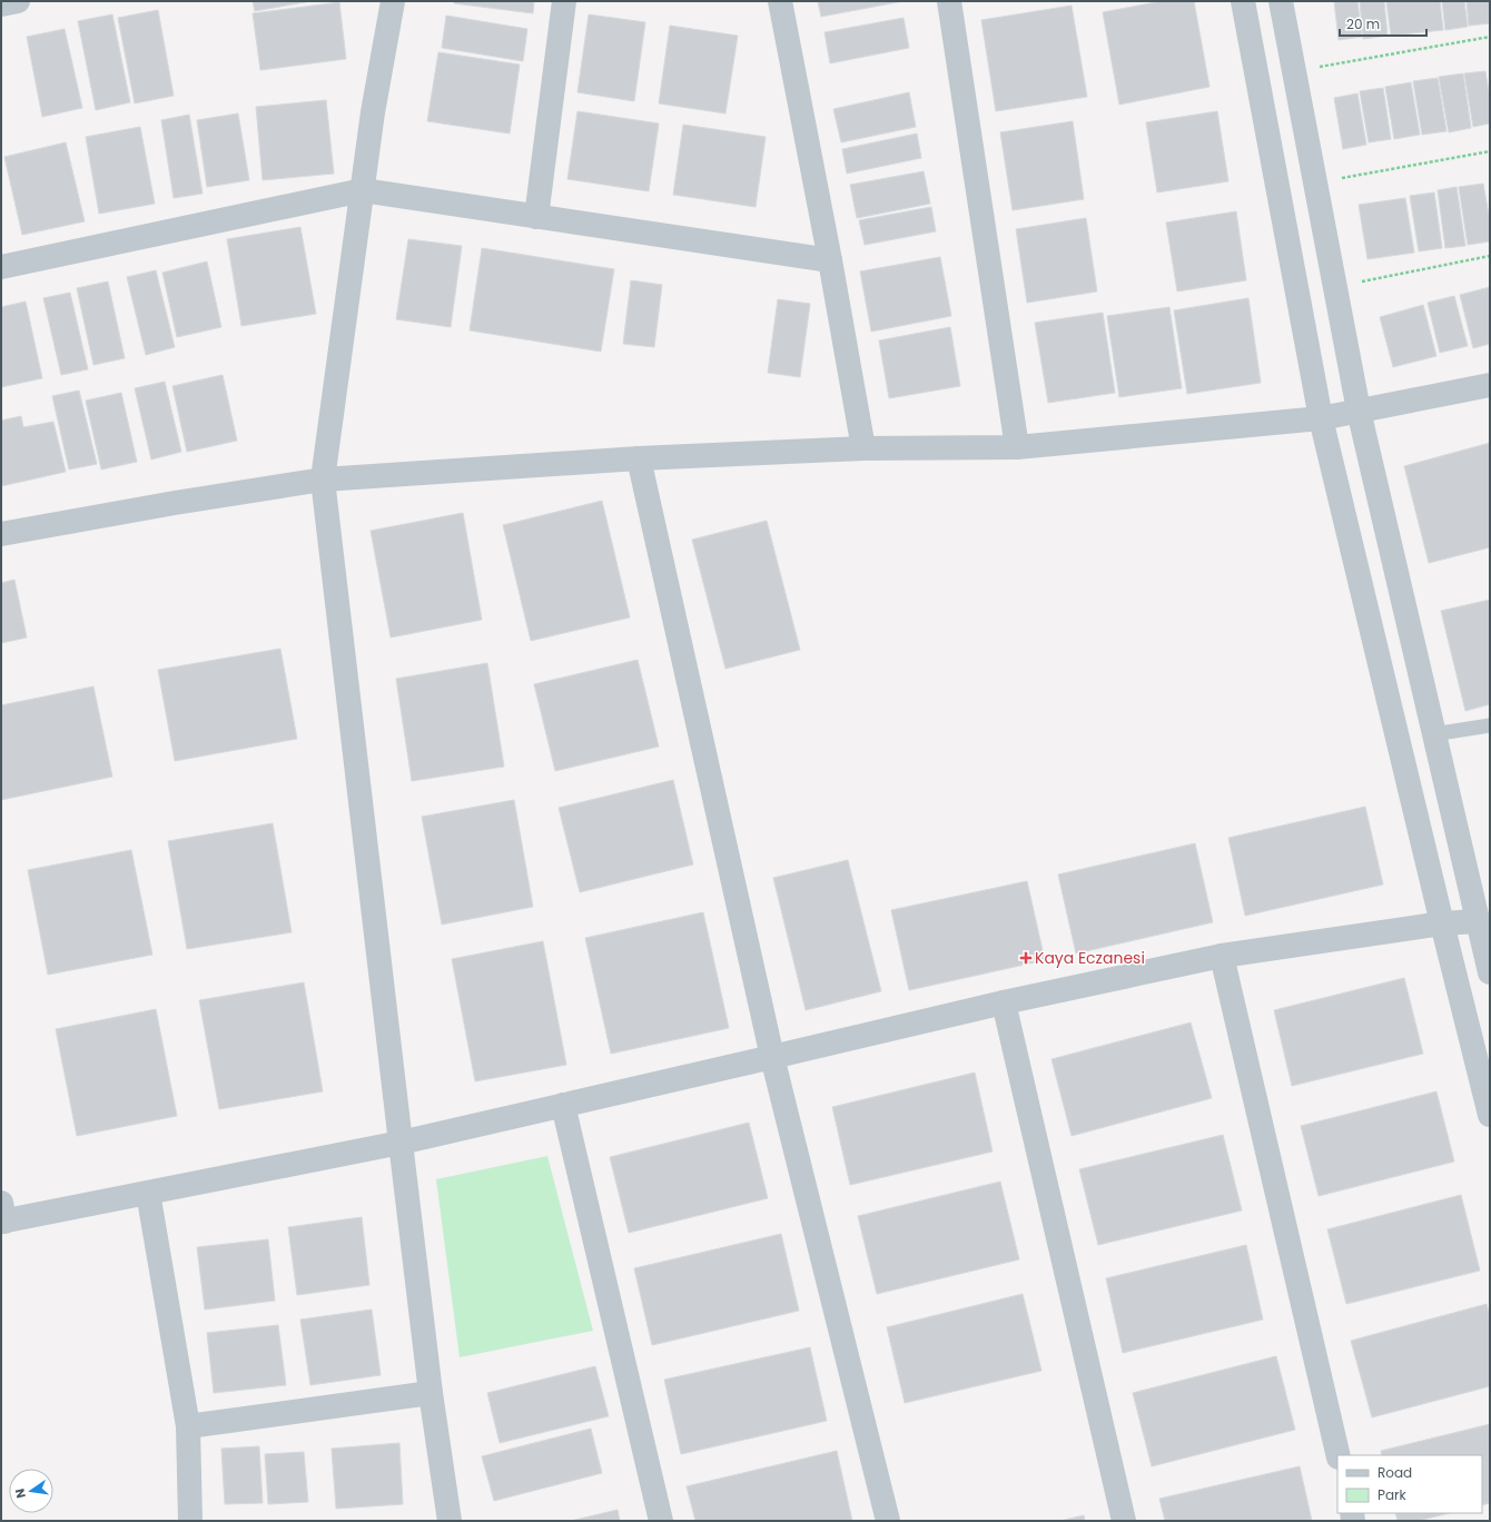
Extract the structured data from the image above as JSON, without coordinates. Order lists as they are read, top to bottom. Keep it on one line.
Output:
{"places":{"health":["Kaya Eczanesi"]},"legend":["Road","Park"],"scale_bar":"20 m","north":"left"}
